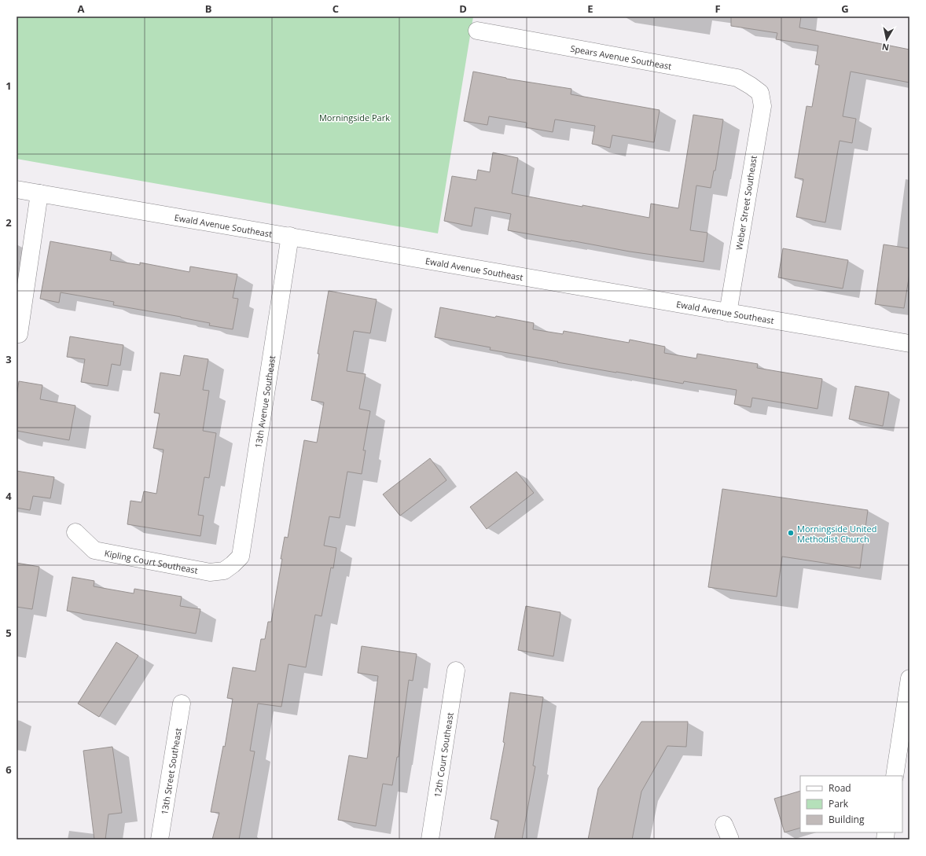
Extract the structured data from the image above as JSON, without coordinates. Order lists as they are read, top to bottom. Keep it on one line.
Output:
{"streets":{"street":["Spears Avenue Southeast","Weber Street Southeast","Ewald Avenue Southeast","13th Avenue Southeast","Kipling Court Southeast","12th Court Southeast","13th Street Southeast"]},"crossings":[["Spears Avenue Southeast","Weber Street Southeast"],["Weber Street Southeast","Ewald Avenue Southeast"],["Ewald Avenue Southeast","13th Avenue Southeast"],["13th Avenue Southeast","Kipling Court Southeast"]],"parks":["Morningside Park"],"places":["Morningside United Methodist Church"],"legend":["Road","Park","Building"],"north":"bottom","grid":{"columns":["A","B","C","D","E","F","G"],"rows":["1","2","3","4","5","6"]}}
